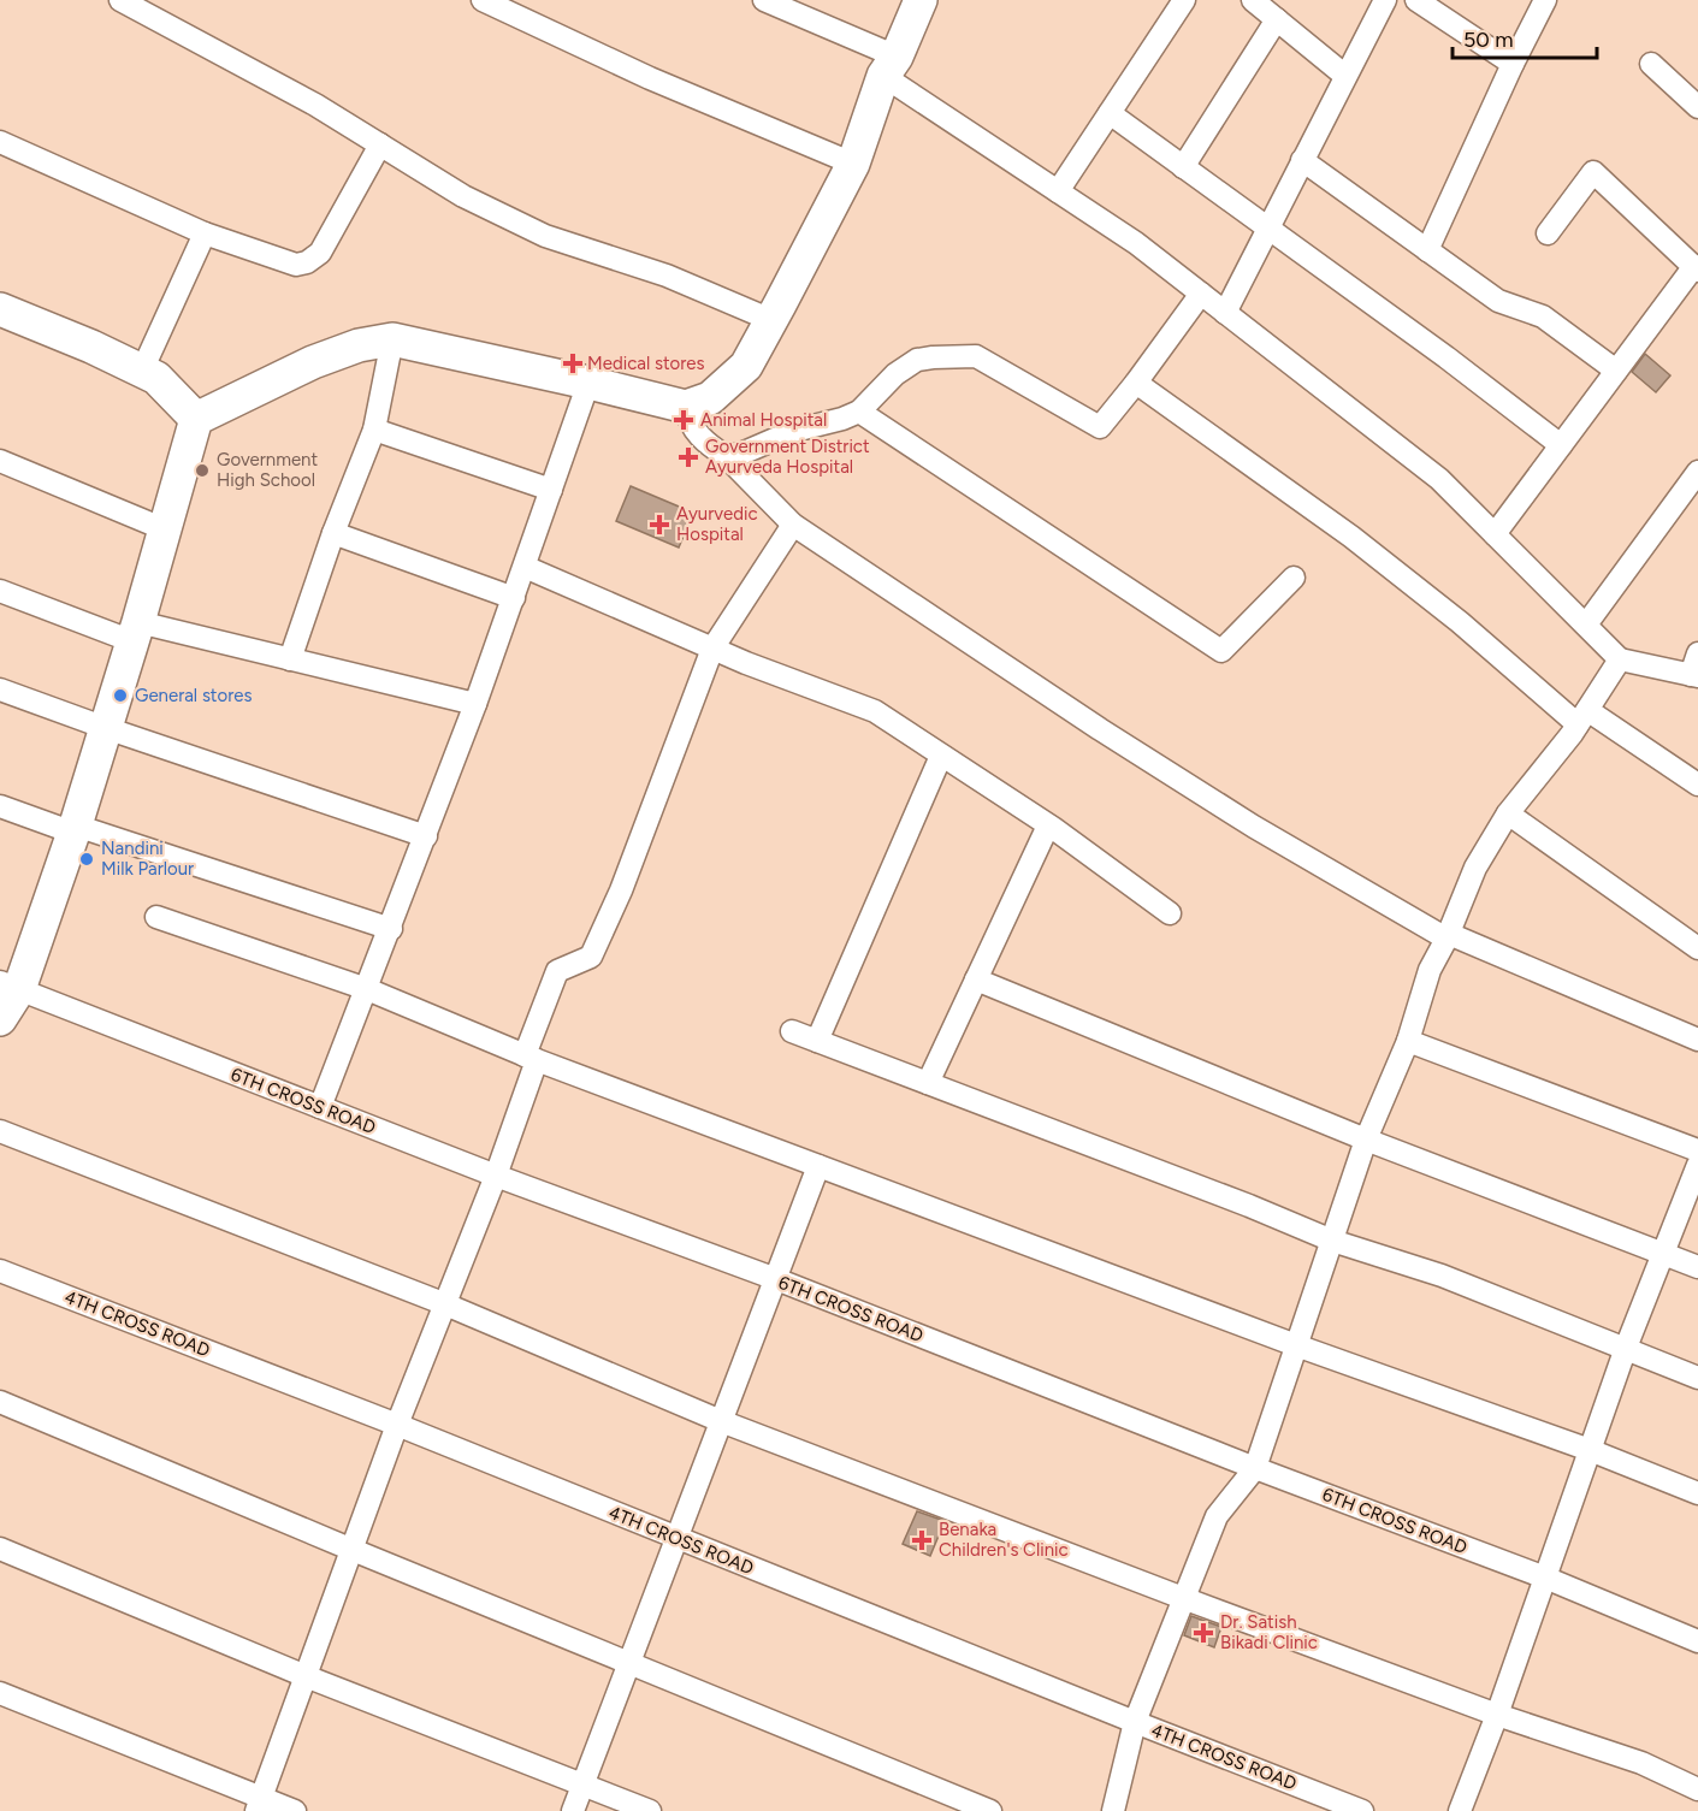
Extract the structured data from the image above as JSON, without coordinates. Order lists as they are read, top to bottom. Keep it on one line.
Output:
{"streets":{"street":["6TH CROSS ROAD","4TH CROSS ROAD"]},"places":{"health":["Medical stores","Animal Hospital","Government District Ayurveda Hospital","Ayurvedic Hospital","Benaka Children's Clinic","Dr. Satish Bikadi Clinic"],"other":["Government High School","General stores","Nandini Milk Parlour"]},"scale_bar":"50 m"}
